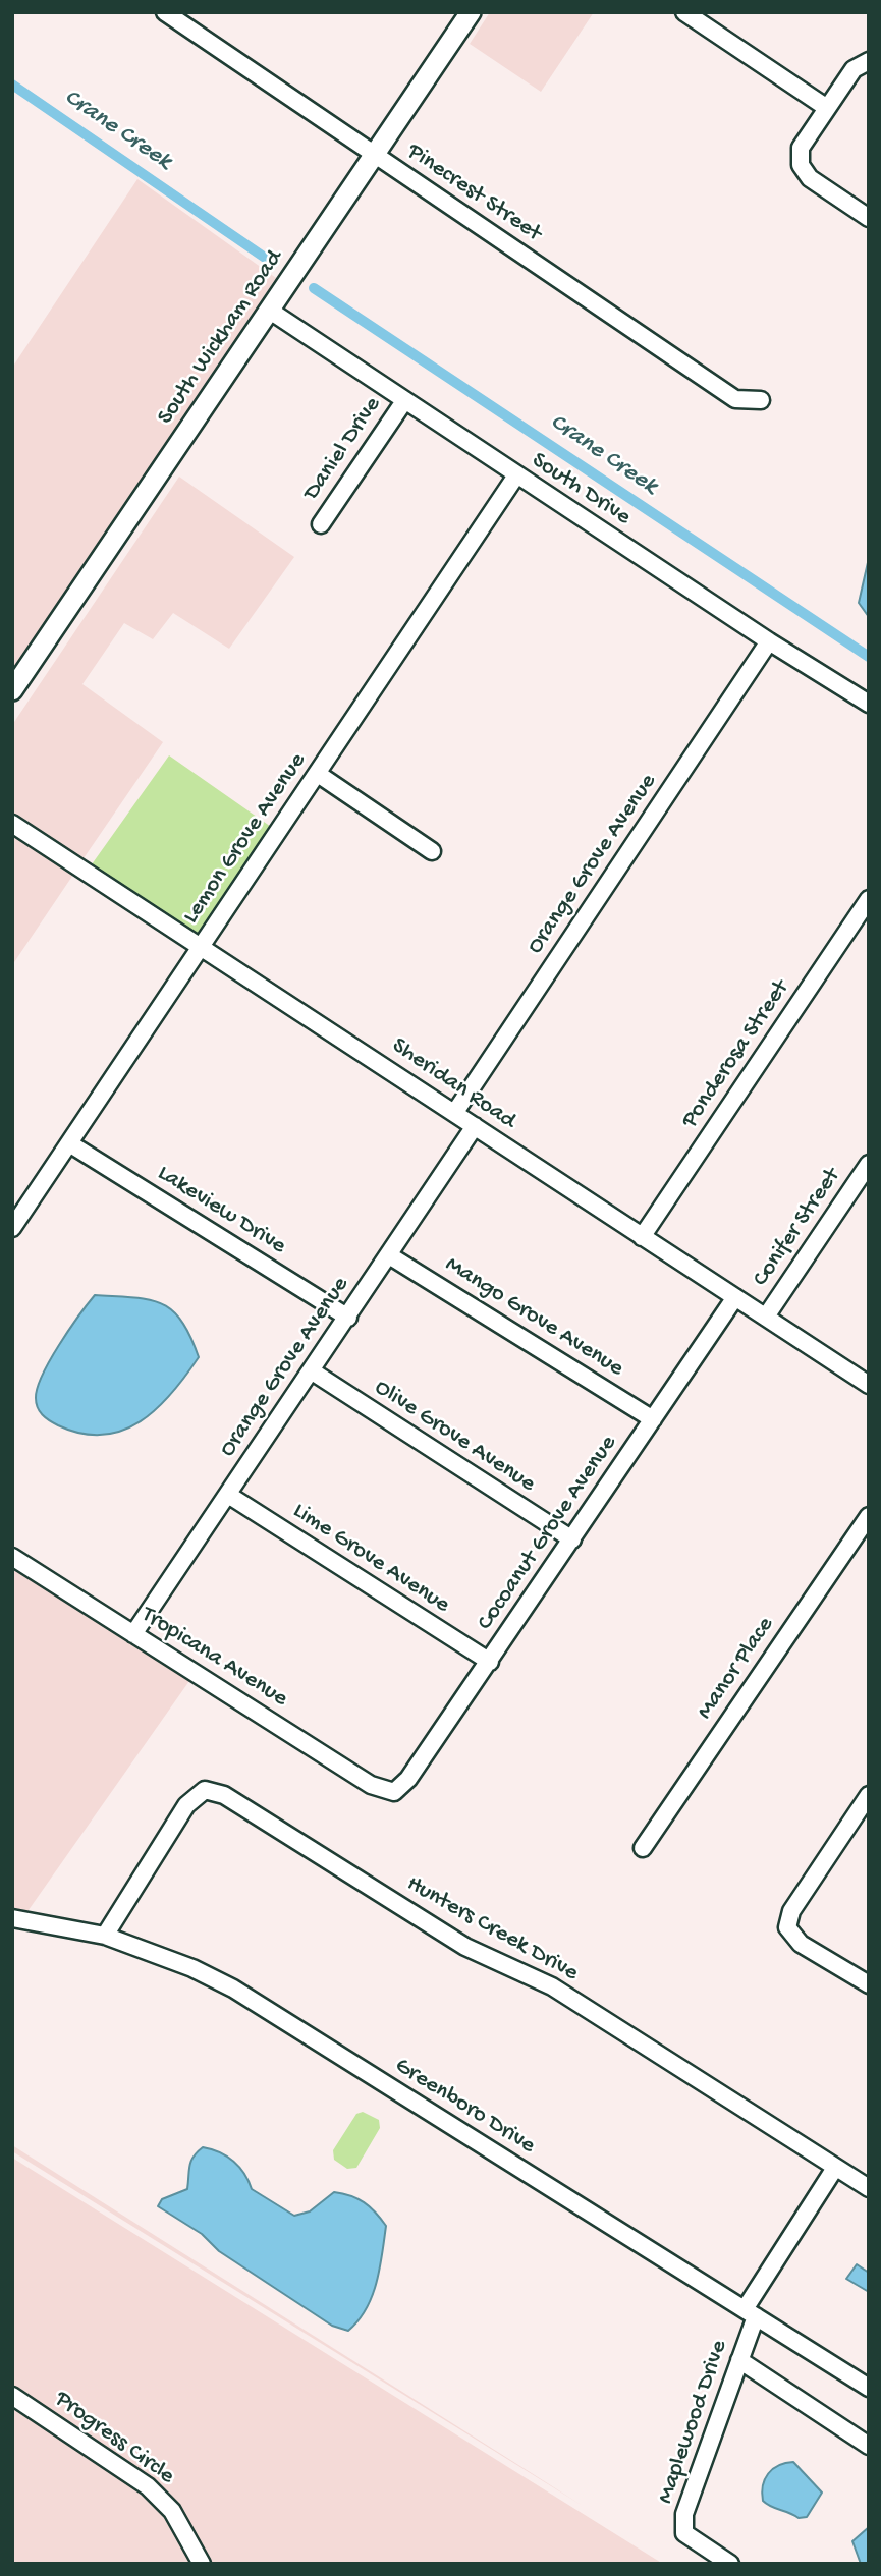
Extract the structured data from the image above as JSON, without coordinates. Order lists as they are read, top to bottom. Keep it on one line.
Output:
{"streets":{"main road":["South Wickham Road"],"street":["Pinecrest Street","Daniel Drive","South Drive","Lemon Grove Avenue","Orange Grove Avenue","Ponderosa Street","Sheridan Road","Lakeview Drive","Conifer Street","Mango Grove Avenue","Olive Grove Avenue","Cocoanut Grove Avenue","Lime Grove Avenue","Tropicana Avenue","Manor Place","Hunters Creek Drive","Greenboro Drive","Maplewood Drive","Progress Circle"]},"crossings":[["Pinecrest Street","South Wickham Road"],["South Wickham Road","South Drive"],["Daniel Drive","South Drive"],["South Drive","Lemon Grove Avenue"],["South Drive","Orange Grove Avenue"],["Lemon Grove Avenue","Sheridan Road"],["Lemon Grove Avenue","Lakeview Drive"],["Orange Grove Avenue","Sheridan Road"],["Orange Grove Avenue","Lakeview Drive"],["Orange Grove Avenue","Mango Grove Avenue"],["Orange Grove Avenue","Olive Grove Avenue"],["Orange Grove Avenue","Lime Grove Avenue"],["Orange Grove Avenue","Tropicana Avenue"],["Ponderosa Street","Sheridan Road"],["Sheridan Road","Conifer Street"],["Sheridan Road","Cocoanut Grove Avenue"],["Mango Grove Avenue","Cocoanut Grove Avenue"],["Olive Grove Avenue","Cocoanut Grove Avenue"],["Cocoanut Grove Avenue","Lime Grove Avenue"],["Cocoanut Grove Avenue","Tropicana Avenue"],["Hunters Creek Drive","Greenboro Drive"],["Hunters Creek Drive","Maplewood Drive"],["Greenboro Drive","Maplewood Drive"]],"water":["Crane Creek"]}
